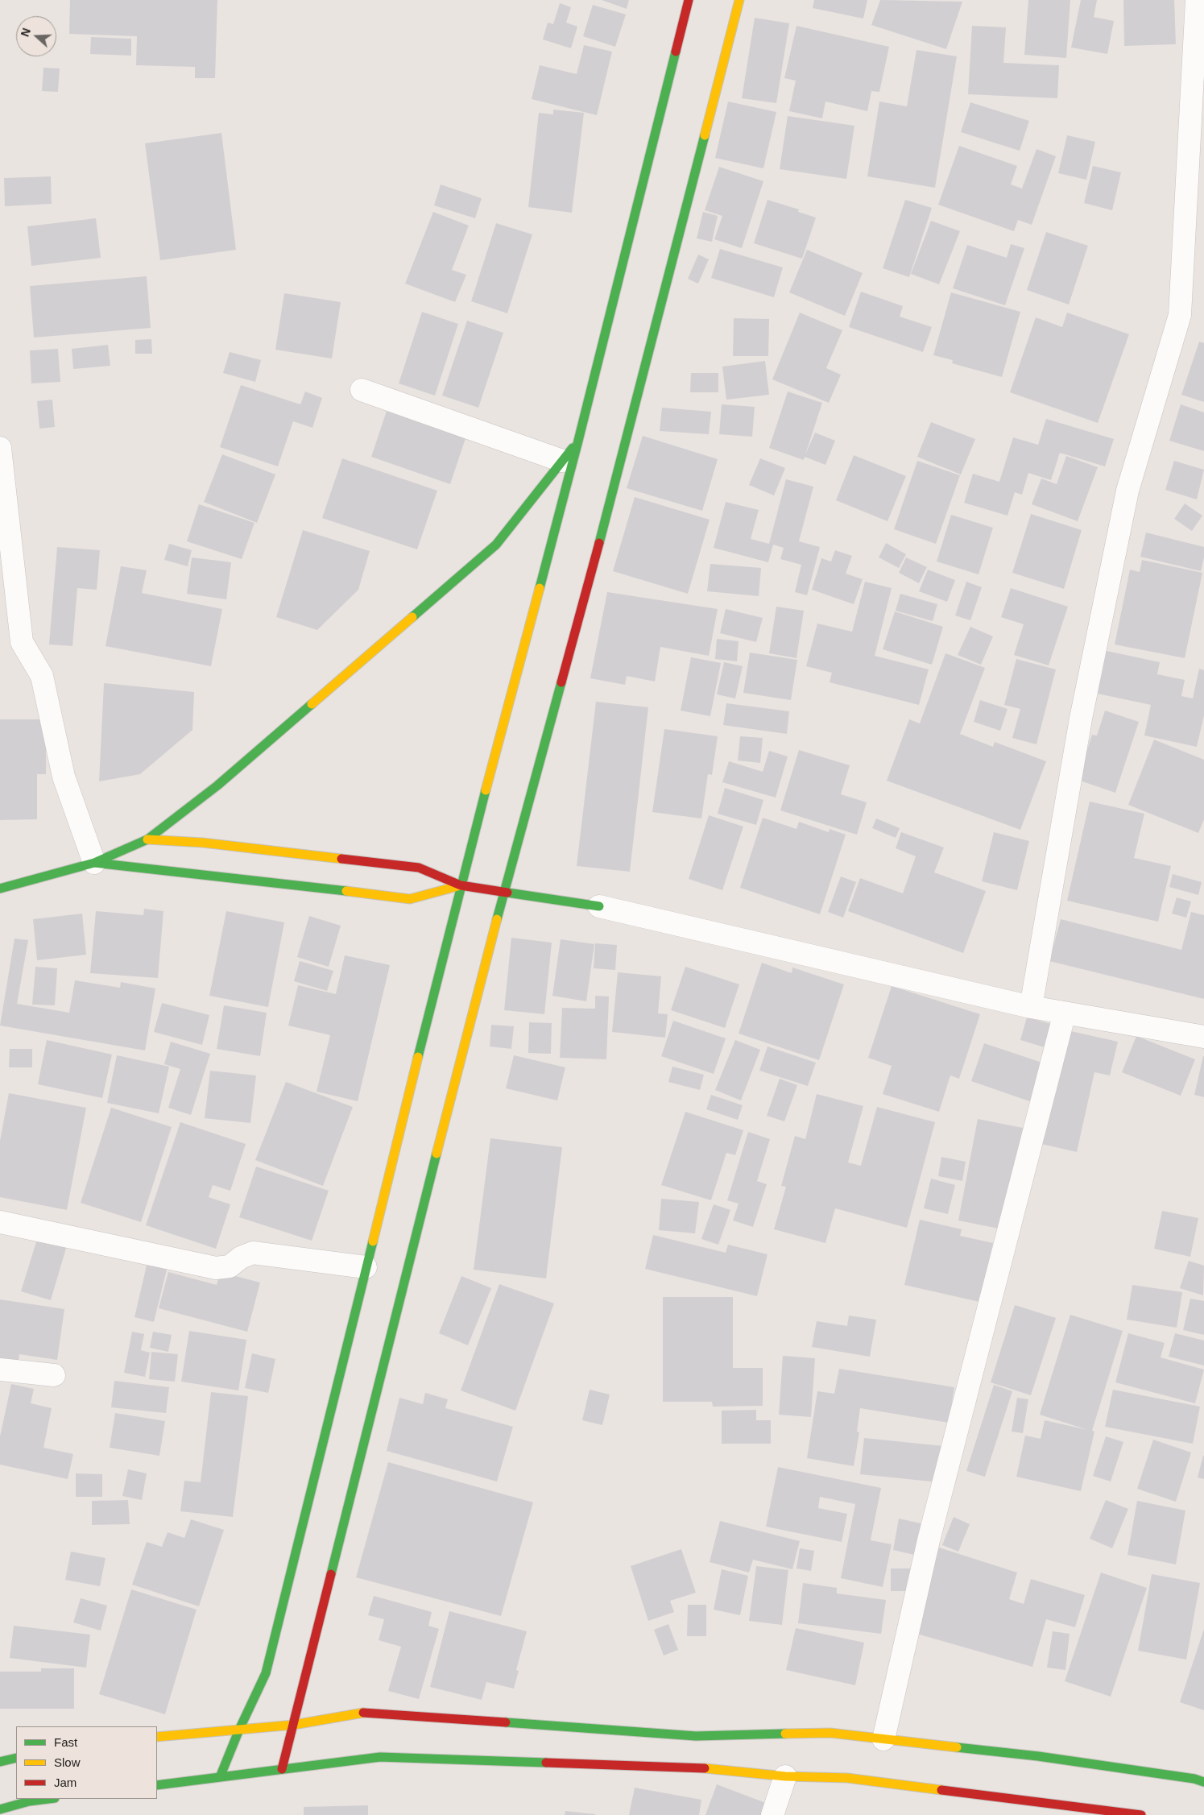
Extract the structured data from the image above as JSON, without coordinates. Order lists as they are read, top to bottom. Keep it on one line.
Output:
{"legend":["Fast","Slow","Jam"],"north":"left"}
